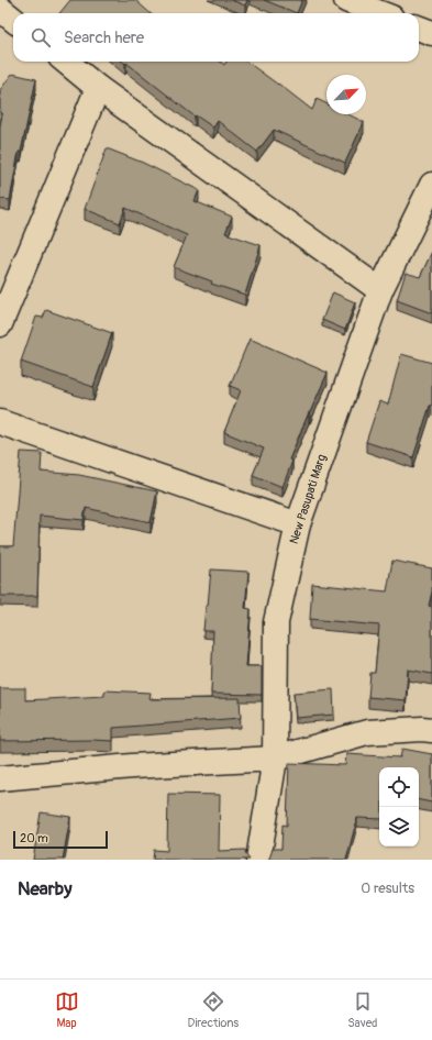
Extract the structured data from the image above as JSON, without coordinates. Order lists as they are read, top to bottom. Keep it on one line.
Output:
{"streets":{"street":["New Pasupati Marg"]},"scale_bar":"20 m","north":"top right","page":{"search":"Search here","scale":"20 m","heading":["Nearby","0 results"],"nav":["Map","Directions","Saved"]}}
